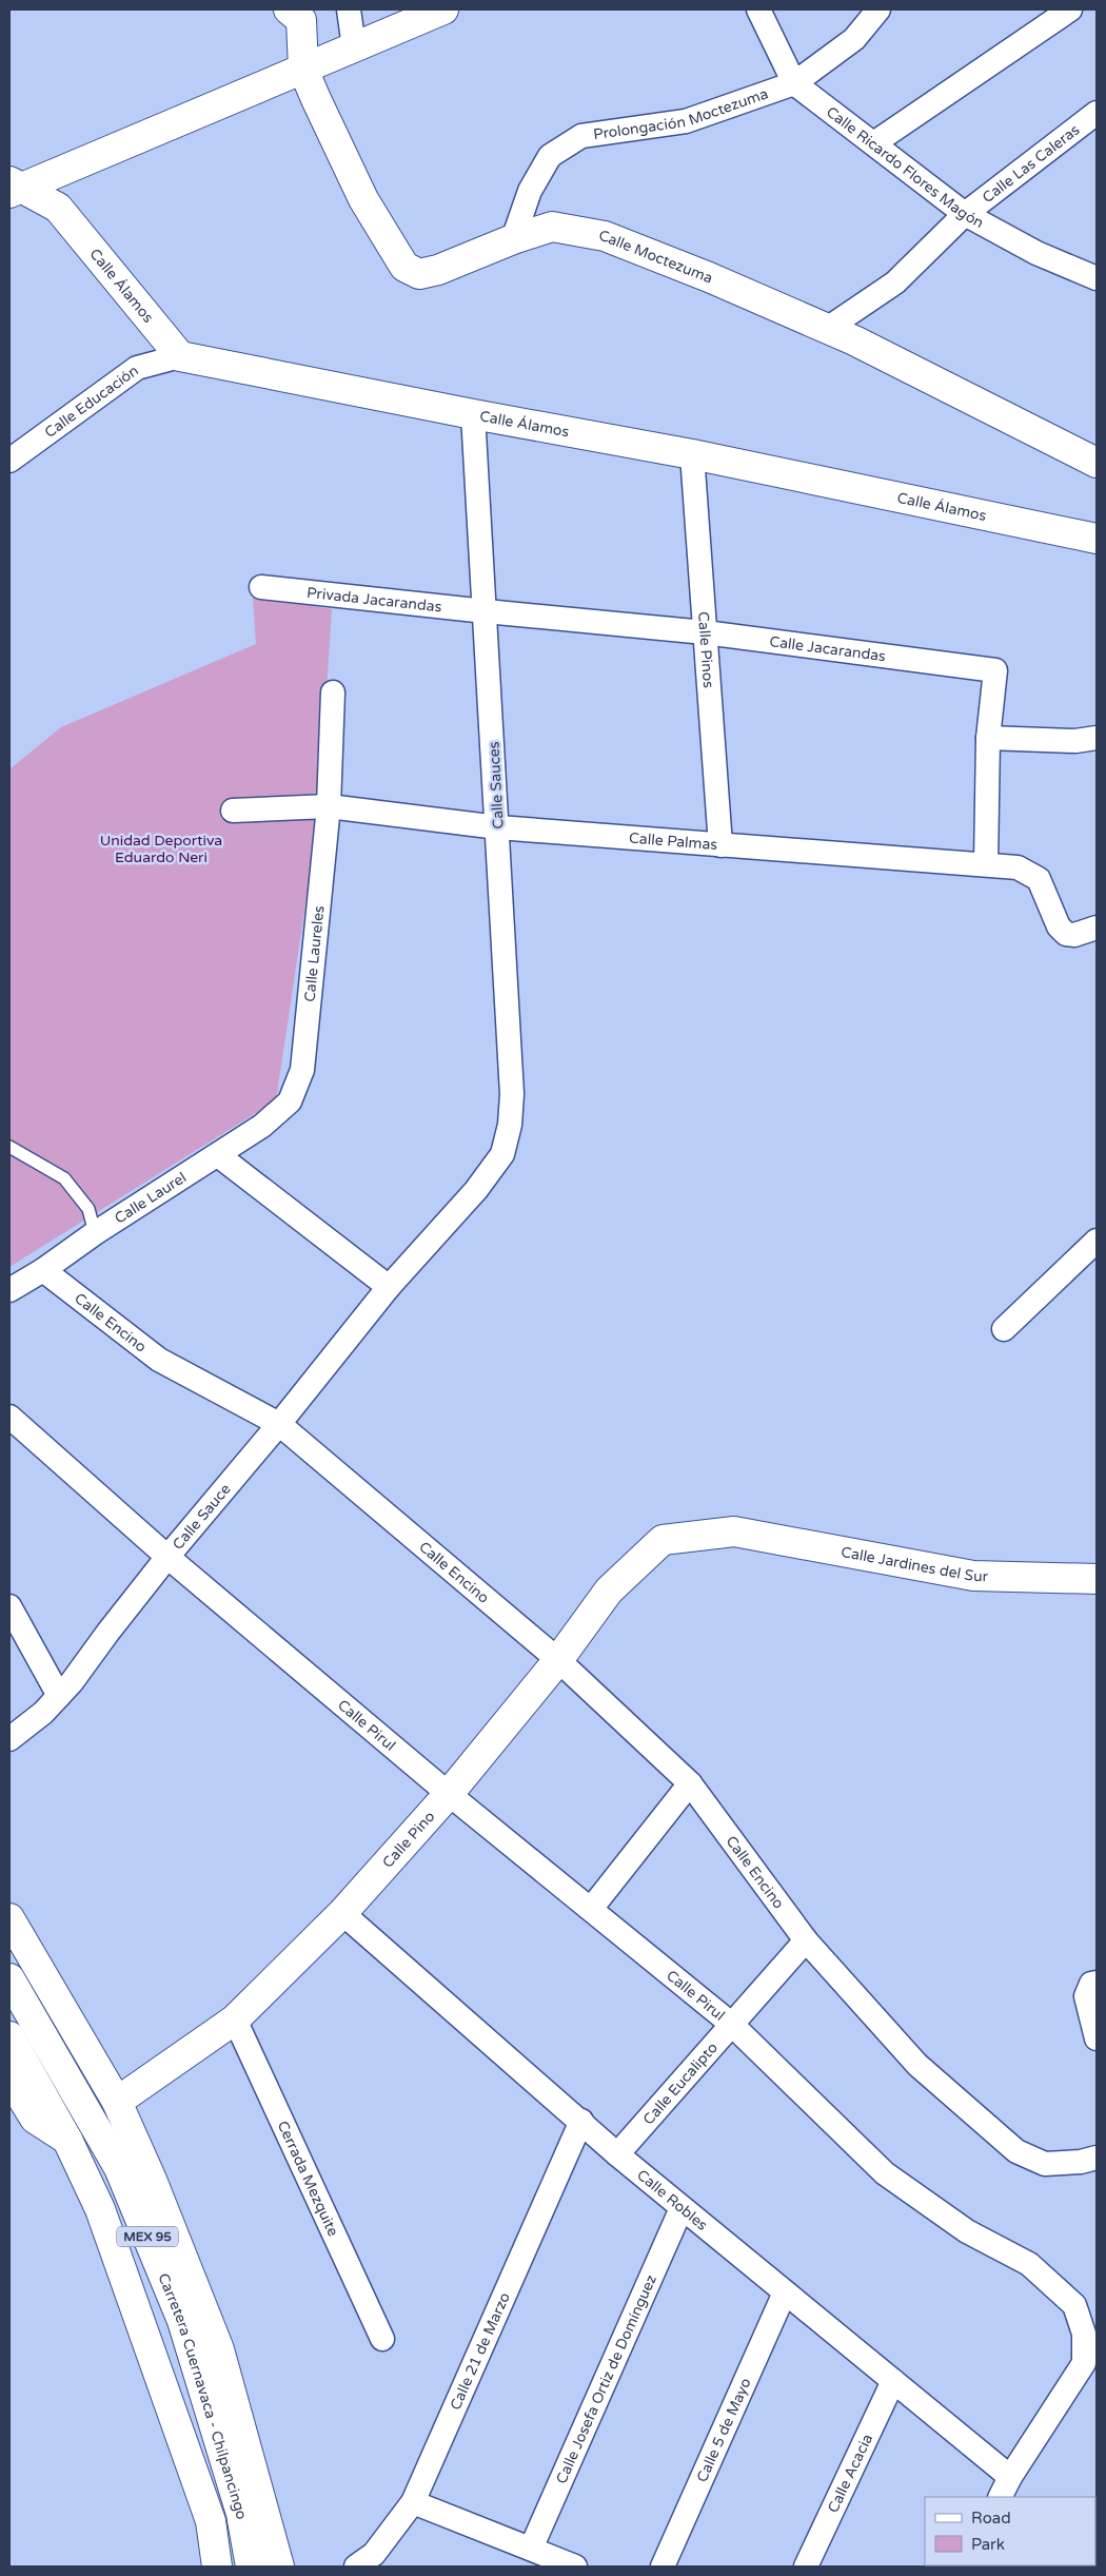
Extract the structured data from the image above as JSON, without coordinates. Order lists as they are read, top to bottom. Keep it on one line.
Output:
{"streets":{"main road":["Calle Moctezuma","Calle Álamos","Calle Jardines del Sur","Calle Pino","MEX 95","Carretera Cuernavaca - Chilpancingo"],"street":["Prolongación Moctezuma","Calle Las Caleras","Calle Ricardo Flores Magón","Calle Educación","Privada Jacarandas","Calle Jacarandas","Calle Pinos","Calle Sauces","Calle Palmas","Calle Laureles","Calle Laurel","Calle Encino","Calle Sauce","Calle Pirul","Calle Eucalipto","Cerrada Mezquite","Calle Robles","Calle 21 de Marzo","Calle Josefa Ortiz de Domínguez","Calle 5 de Mayo","Calle Acacia"]},"crossings":[["Prolongación Moctezuma","Calle Ricardo Flores Magón"],["Prolongación Moctezuma","Calle Moctezuma"],["Calle Las Caleras","Calle Ricardo Flores Magón"],["Calle Las Caleras","Calle Moctezuma"],["Calle Álamos","Calle Educación"],["Calle Álamos","Calle Pinos"],["Calle Álamos","Calle Sauces"],["Privada Jacarandas","Calle Jacarandas"],["Privada Jacarandas","Calle Sauces"],["Calle Jacarandas","Calle Pinos"],["Calle Jacarandas","Calle Sauces"],["Calle Pinos","Calle Palmas"],["Calle Sauces","Calle Palmas"],["Calle Sauces","Calle Sauce"],["Calle Palmas","Calle Laureles"],["Calle Laureles","Calle Laurel"],["Calle Laurel","Calle Encino"],["Calle Encino","Calle Sauce"],["Calle Encino","Calle Pino"],["Calle Encino","Calle Eucalipto"],["Calle Sauce","Calle Pirul"],["Calle Jardines del Sur","Calle Pino"],["Calle Pirul","Calle Pino"],["Calle Pirul","Calle Eucalipto"],["Calle Pirul","Calle Robles"],["Calle Pino","Cerrada Mezquite"],["Calle Pino","Calle Robles"],["Calle Eucalipto","Calle Robles"],["Calle Robles","Calle 21 de Marzo"],["Calle Robles","Calle Josefa Ortiz de Domínguez"],["Calle Robles","Calle 5 de Mayo"],["Calle Robles","Calle Acacia"]],"parks":["Unidad Deportiva Eduardo Neri"],"legend":["Road","Park"]}
